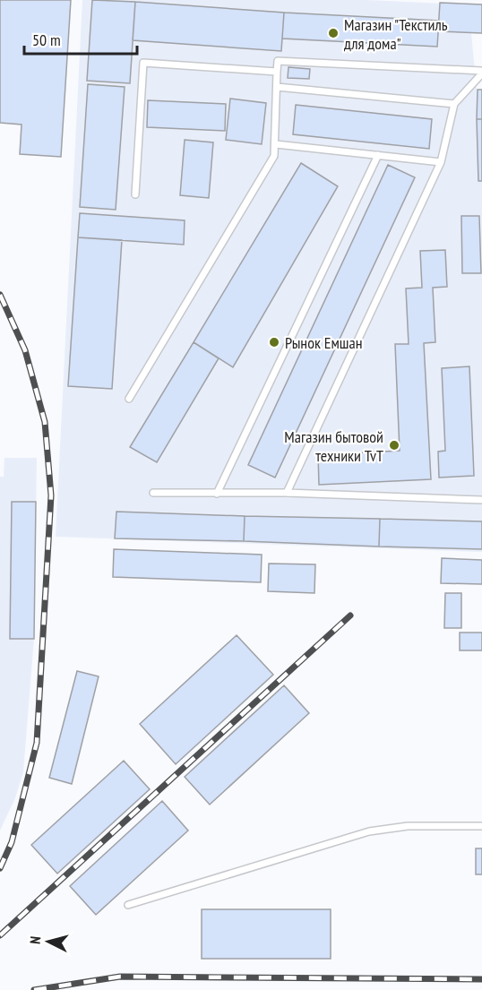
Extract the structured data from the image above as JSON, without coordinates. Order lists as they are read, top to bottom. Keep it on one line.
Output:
{"places":["Магазин \"Текстиль для дома\"","Рынок Емшан","Магазин бытовой техники TvT"],"scale_bar":"50 m","north":"left"}
